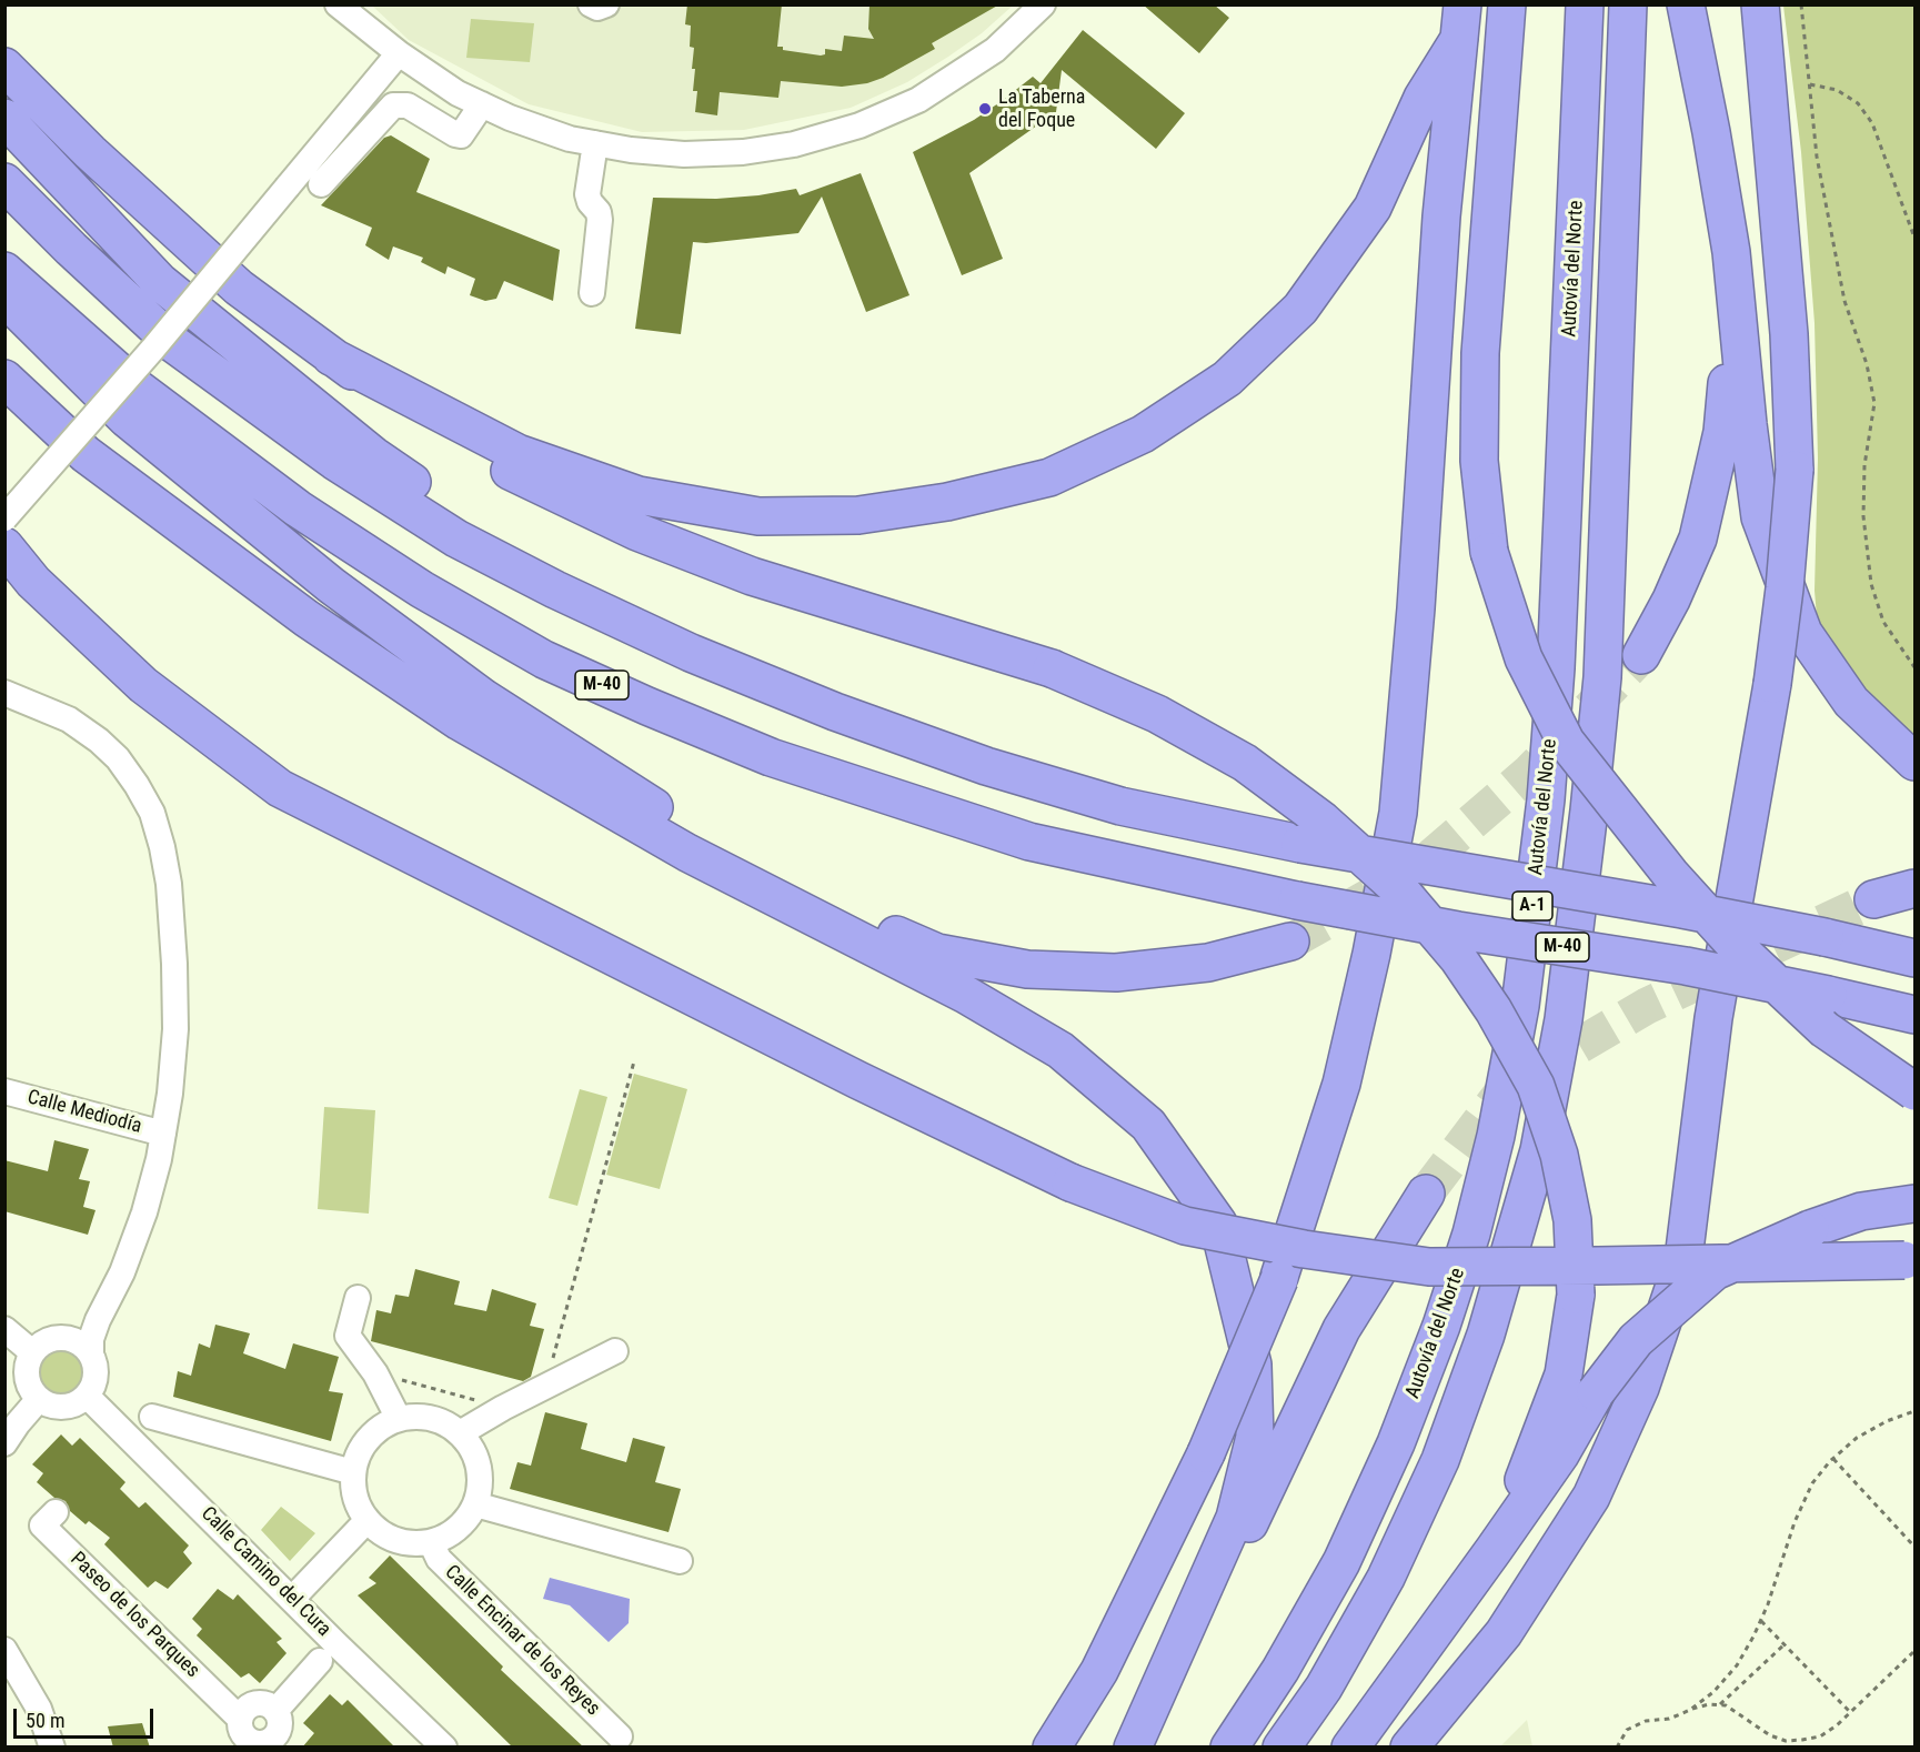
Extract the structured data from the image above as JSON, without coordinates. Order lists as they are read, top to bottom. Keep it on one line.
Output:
{"streets":{"highway":["Autovía del Norte","M-40","A-1"],"street":["Calle Mediodía","Calle Camino del Cura","Paseo de los Parques","Calle Encinar de los Reyes"]},"places":["La Taberna del Foque"],"scale_bar":"50 m"}
